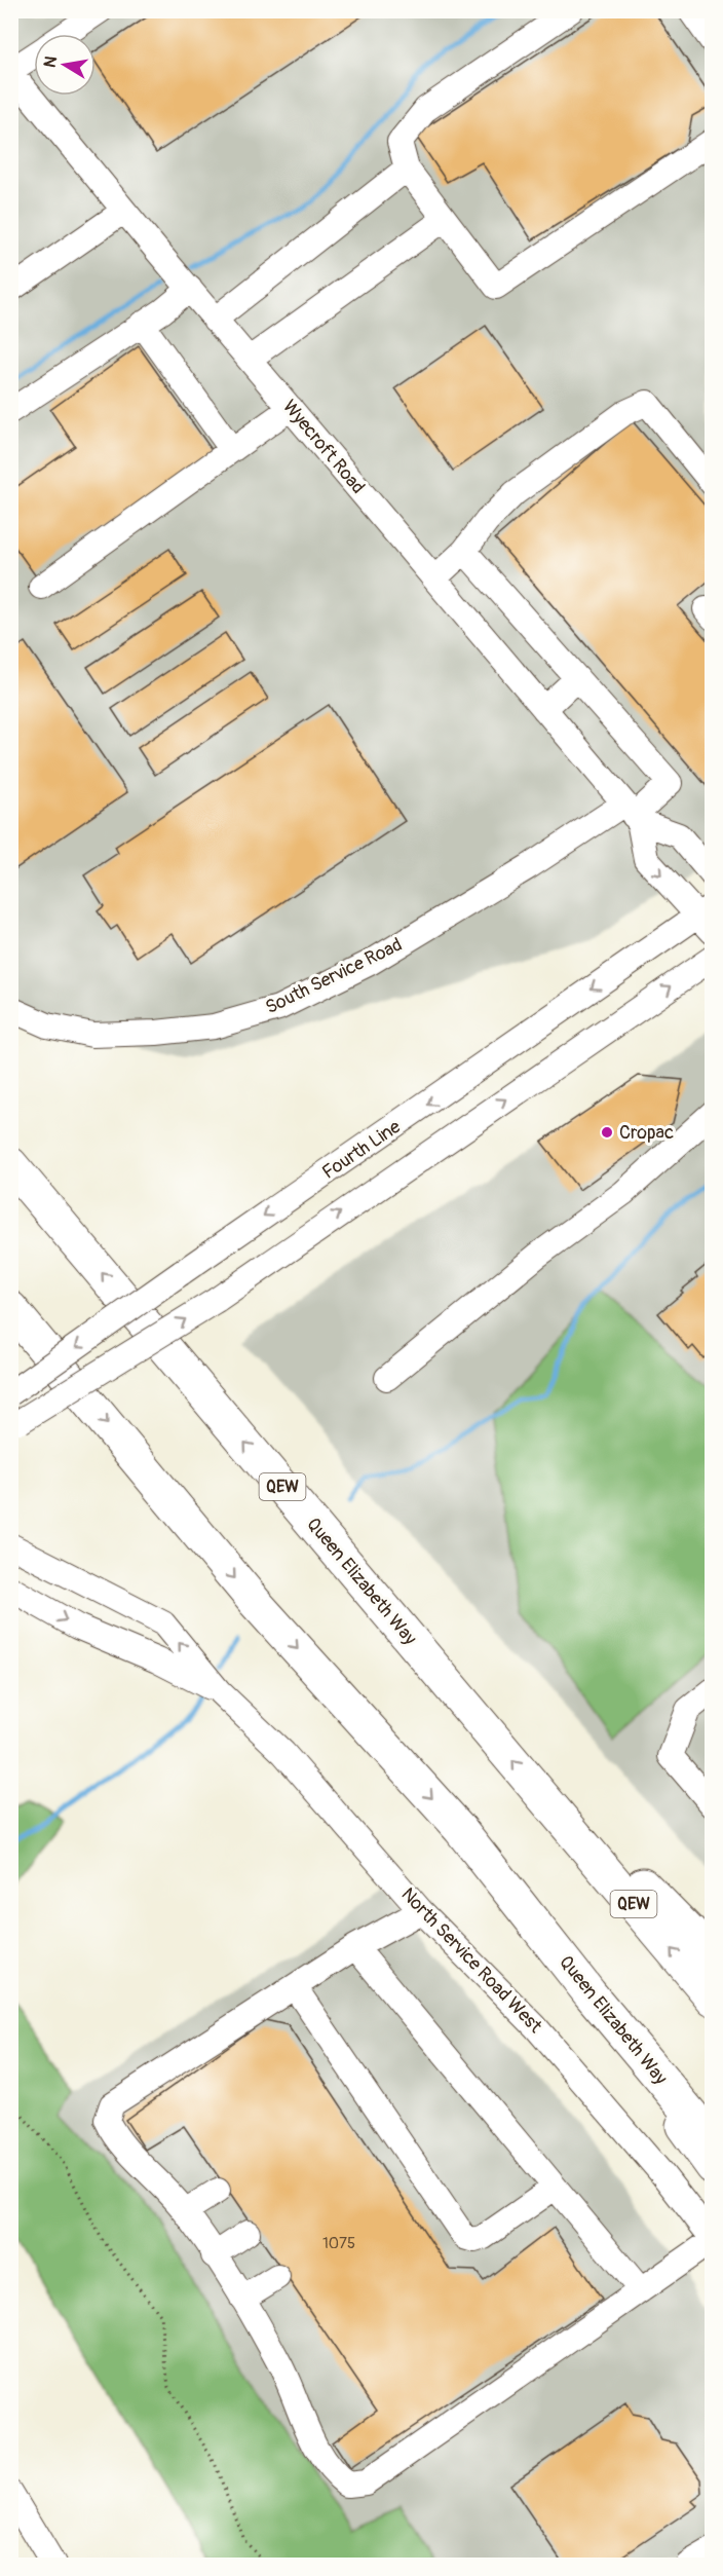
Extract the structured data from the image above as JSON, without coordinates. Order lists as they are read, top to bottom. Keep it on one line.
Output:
{"streets":{"highway":["QEW","Queen Elizabeth Way"],"street":["Wyecroft Road","South Service Road","Fourth Line","North Service Road West"]},"crossings":[["Wyecroft Road","South Service Road"],["Wyecroft Road","Fourth Line"]],"places":["Cropac"],"house_numbers":["1075"],"north":"left"}
